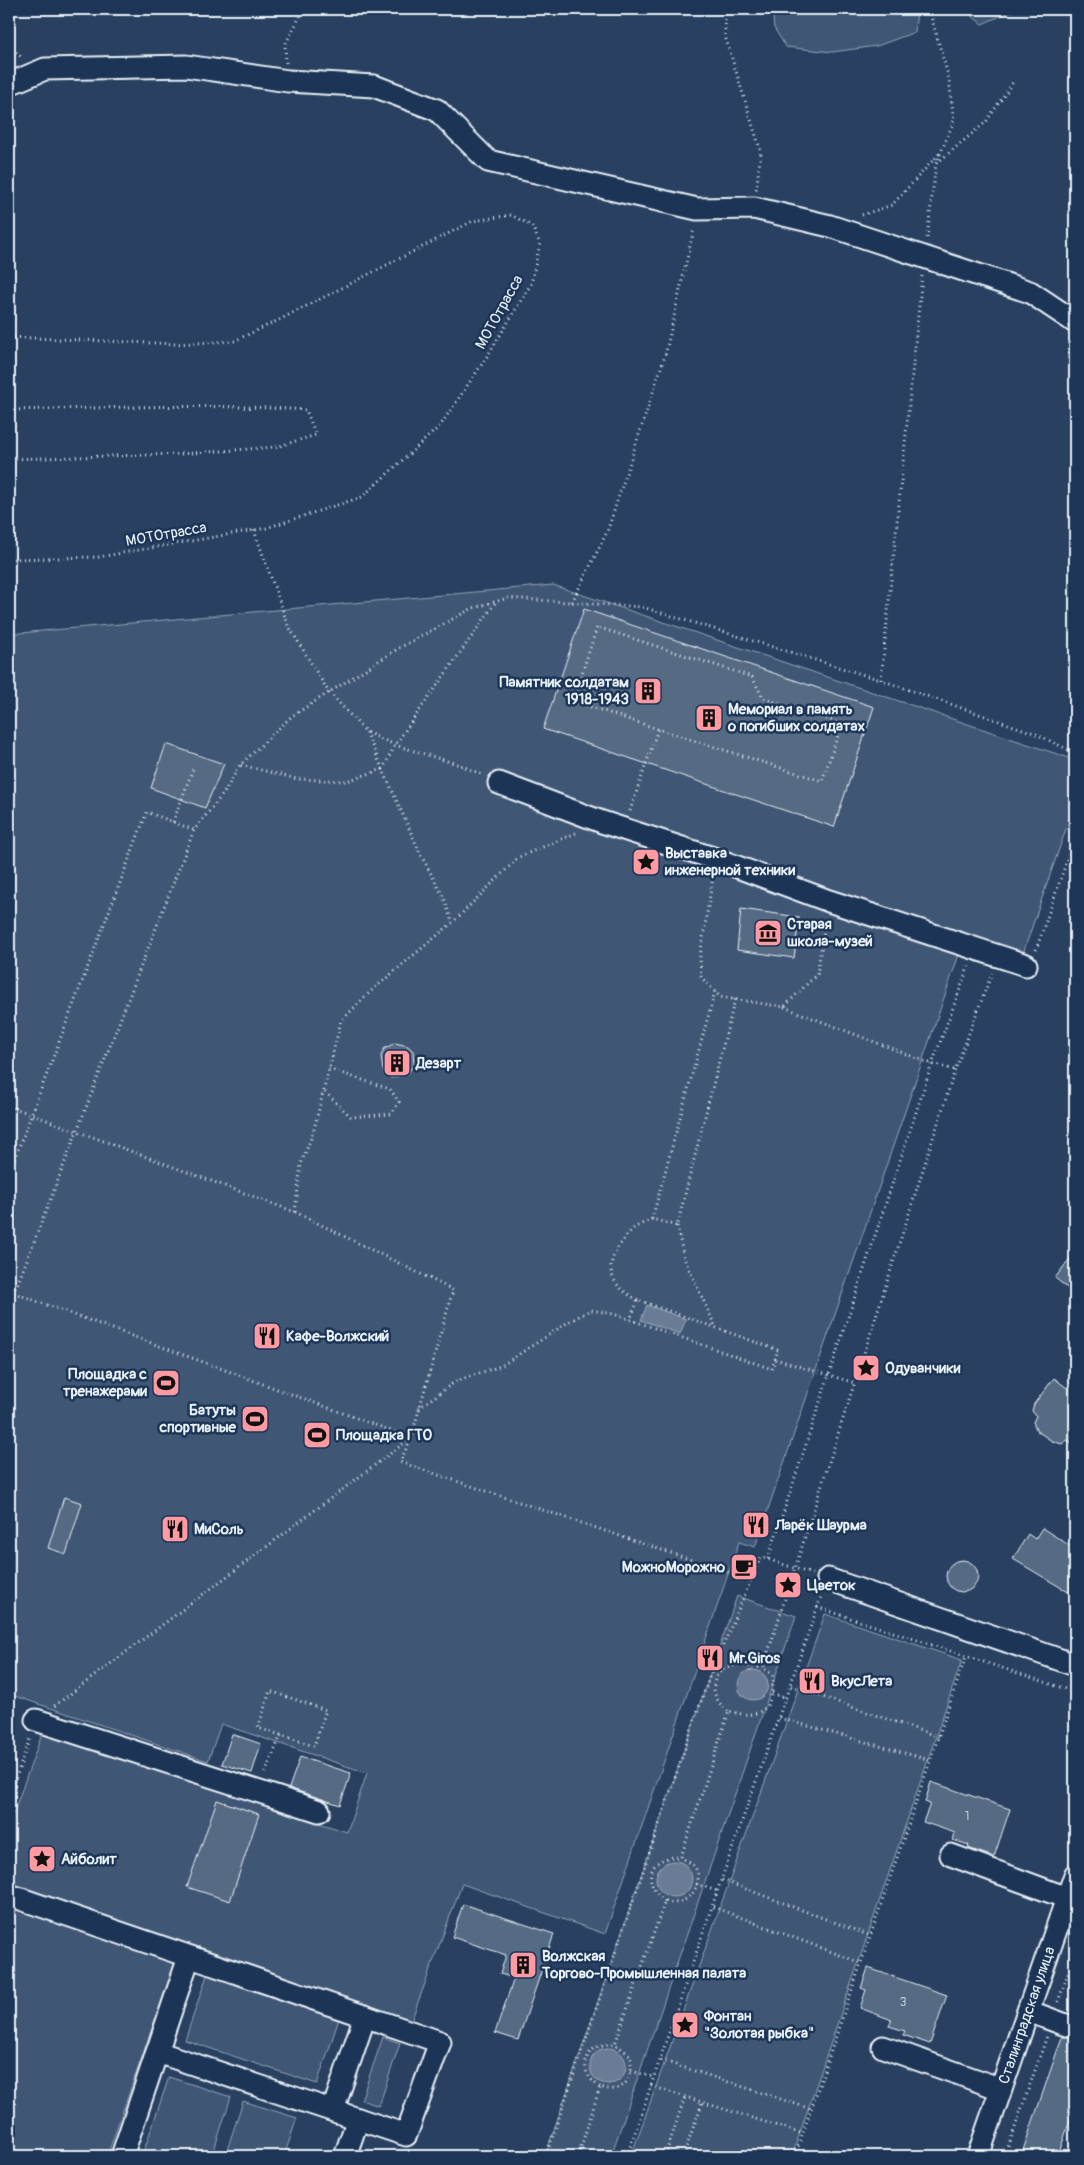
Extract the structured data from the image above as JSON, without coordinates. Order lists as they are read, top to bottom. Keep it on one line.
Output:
{"streets":{"street":["Сталинградская улица"],"path":["МОТОтрасса"]},"places":{"building":["Памятник солдатам 1918-1943","Мемориал в память о погибших солдатах","Дезарт","Волжская Торгово-Промышленная палата"],"place":["Выставка инженерной техники","Одуванчики","Цветок","Айболит","Фонтан \"Золотая рыбка\""],"museum":["Старая школа-музей"],"restaurant":["Кафе-Волжский","Ларёк Шаурма","МиСоль","Mr.Giros","ВкусЛета"],"sports":["Площадка с тренажерами","Батуты спортивные","Площадка ГТО"],"cafe":["МожноМорожно"]},"house_numbers":["1","3"]}
